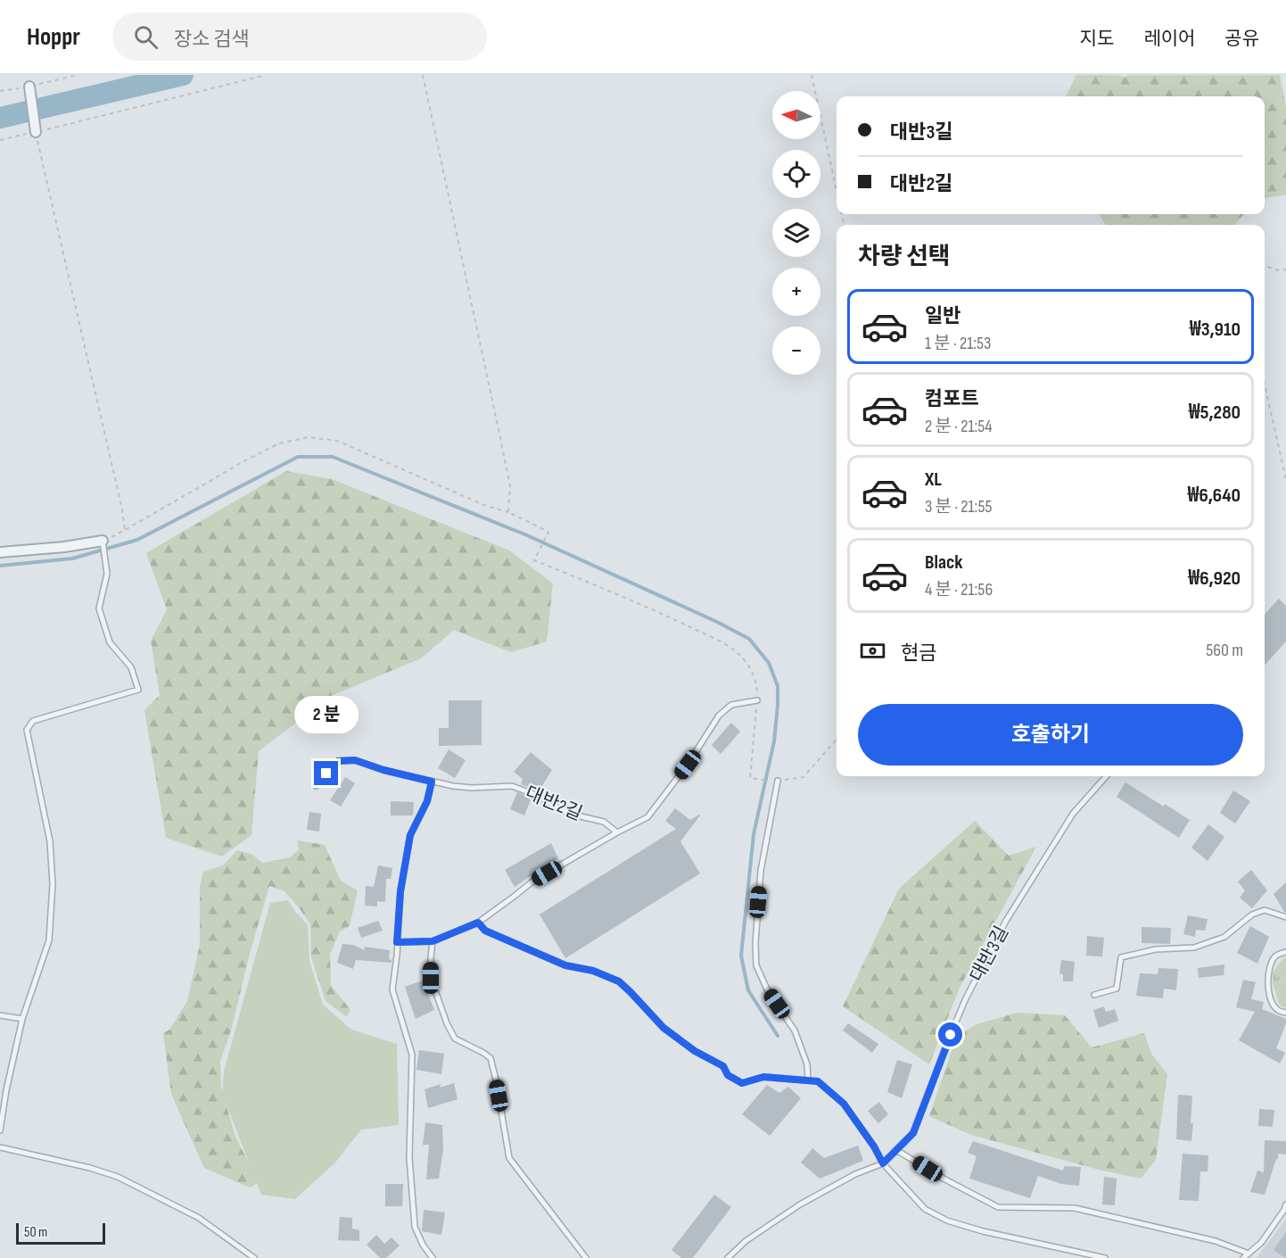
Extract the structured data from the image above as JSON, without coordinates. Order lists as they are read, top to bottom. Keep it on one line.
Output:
{"streets":{"lane":["대반2길","대반3길"]},"scale_bar":"50 m","north":"left","page":{"header":"Hoppr","search":"장소 검색","nav":["지도","레이어","공유"],"map_buttons":["+","−"],"banner":["대반3길","대반2길"],"heading":"차량 선택","list":[{"name":"일반","note":"1 분 · 21:53","value":"₩3,910"},{"name":"컴포트","note":"2 분 · 21:54","value":"₩5,280"},{"name":"XL","note":"3 분 · 21:55","value":"₩6,640"},{"name":"Black","note":"4 분 · 21:56","value":"₩6,920"}],"pay":["현금","560 m"],"buttons":"호출하기","bubble":"2 분","scale":"50 m"}}
